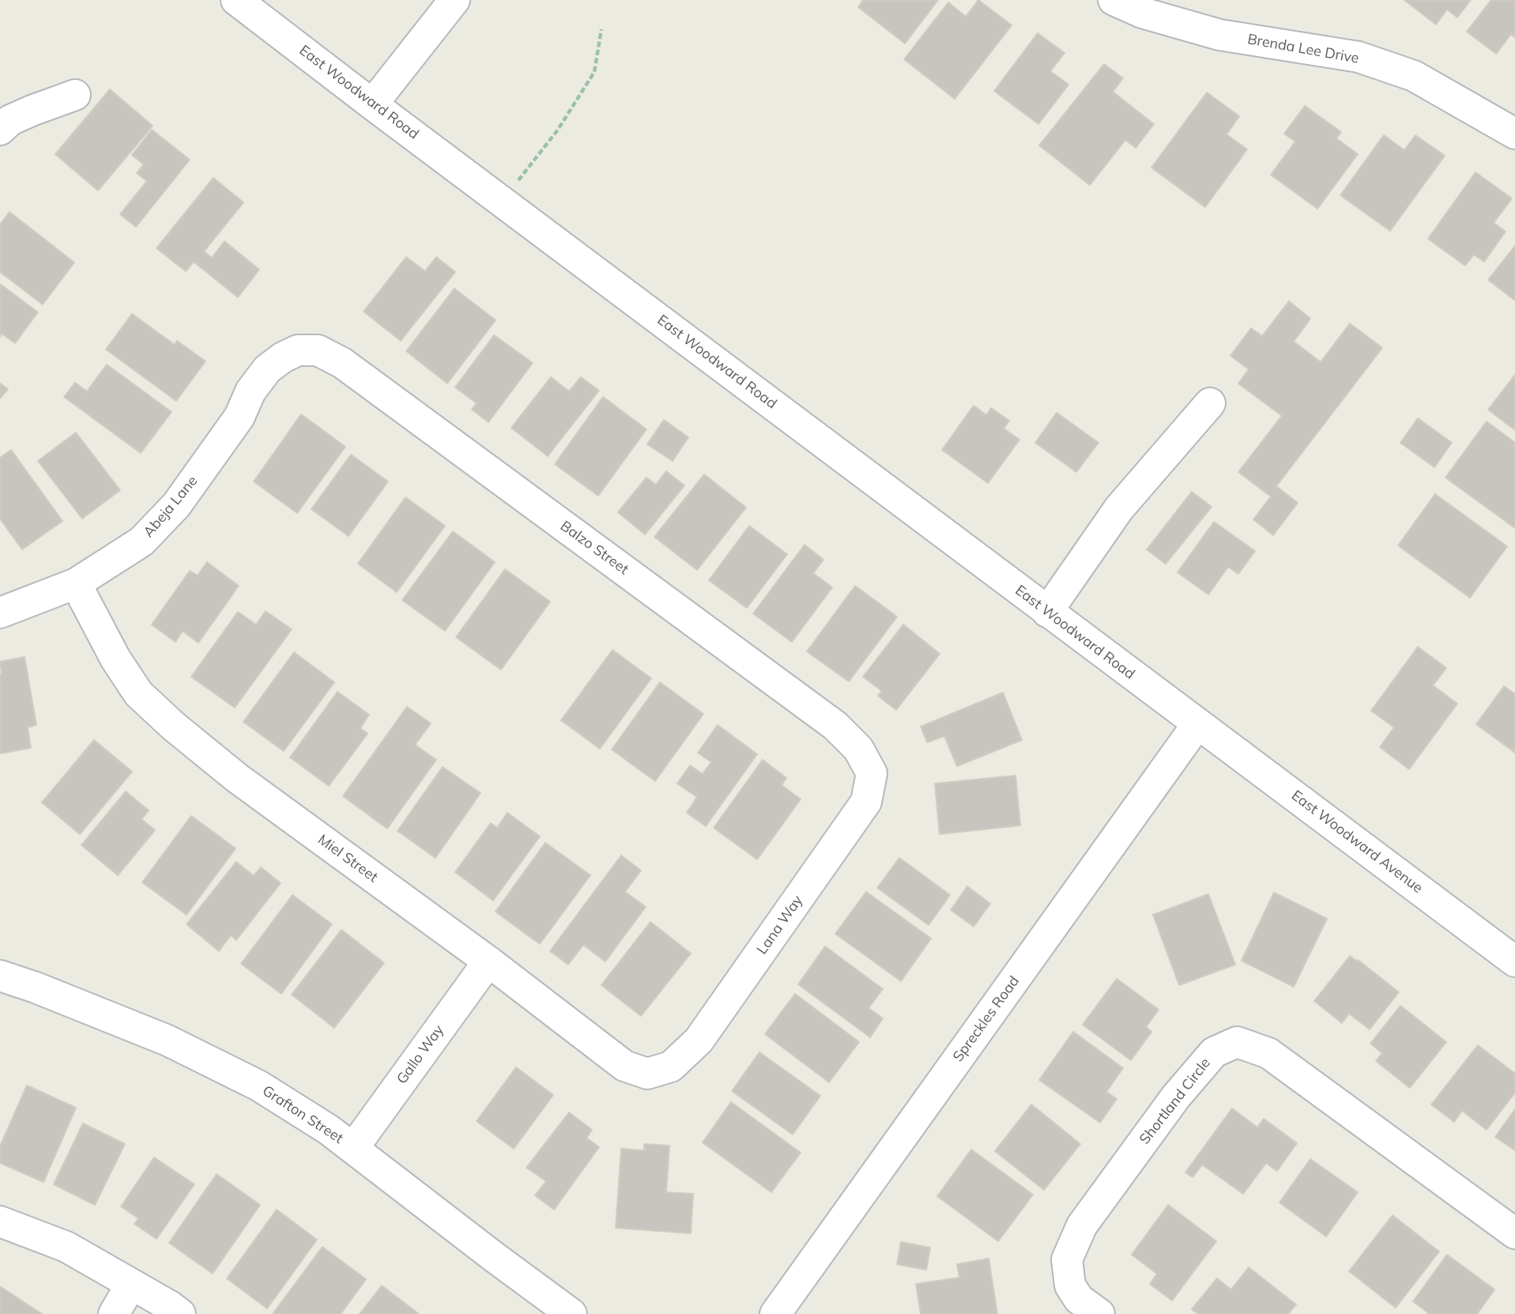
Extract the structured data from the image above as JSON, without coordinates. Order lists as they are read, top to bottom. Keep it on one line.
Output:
{"streets":{"street":["Brenda Lee Drive","East Woodward Road","Abeja Lane","Balzo Street","East Woodward Avenue","Miel Street","Lana Way","Spreckles Road","Gallo Way","Shortland Circle","Grafton Street"]},"crossings":[["East Woodward Road","East Woodward Avenue"],["East Woodward Road","Spreckles Road"],["Abeja Lane","Balzo Street"],["Abeja Lane","Miel Street"],["Balzo Street","Lana Way"],["East Woodward Avenue","Spreckles Road"],["Miel Street","Lana Way"],["Miel Street","Gallo Way"],["Gallo Way","Grafton Street"]]}
